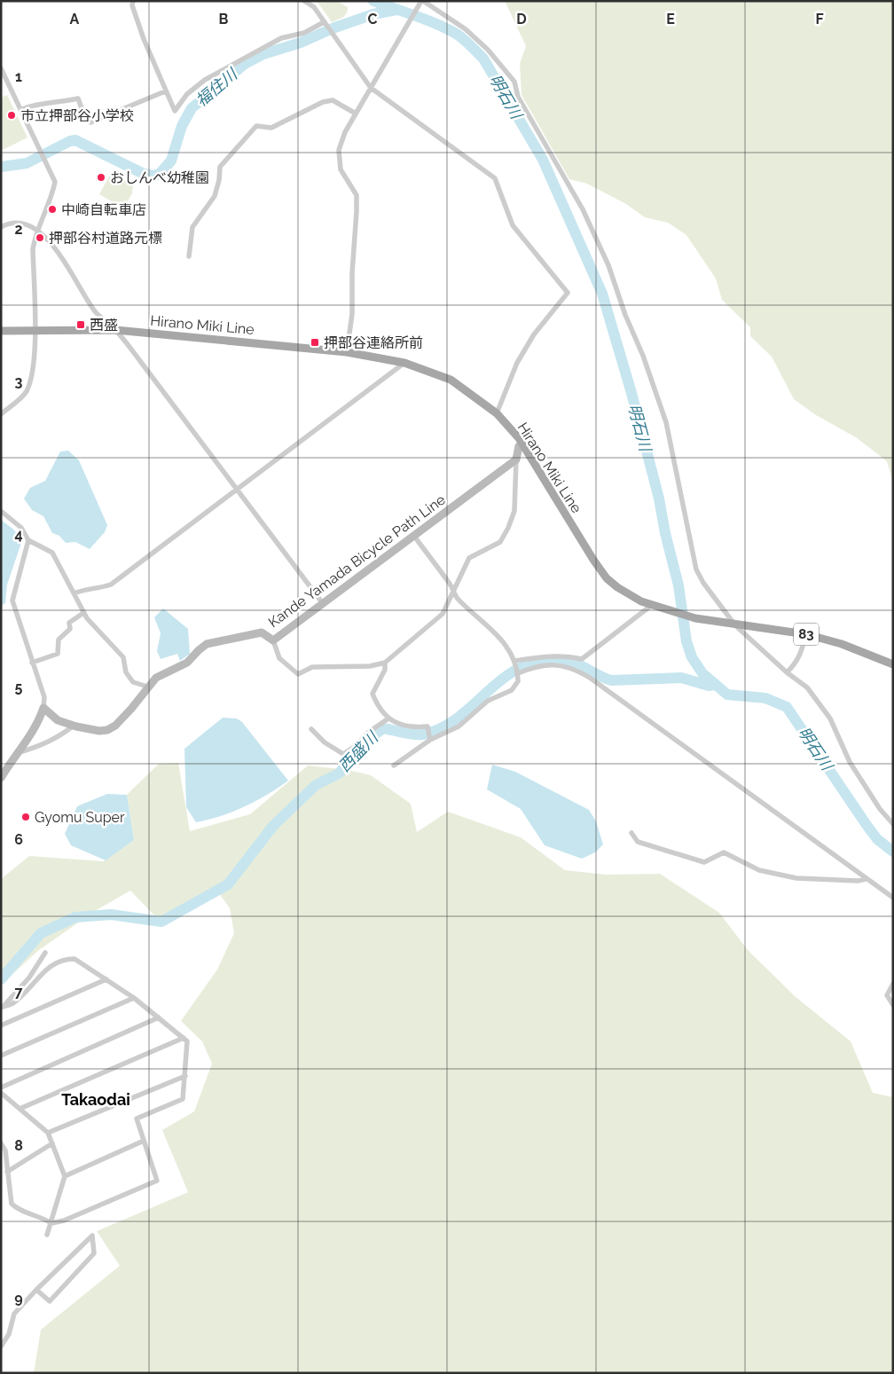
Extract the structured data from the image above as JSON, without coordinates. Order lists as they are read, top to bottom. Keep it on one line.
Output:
{"streets":{"main road":["Hirano Miki Line","Kande Yamada Bicycle Path Line","83"]},"districts":["Takaodai"],"water":["福住川","明石川","西盛川"],"places":{"other":["市立押部谷小学校","おしんべ幼稚園","中崎自転車店","押部谷村道路元標","Gyomu Super"],"transit":["西盛","押部谷連絡所前"]},"grid":{"columns":["A","B","C","D","E","F"],"rows":["1","2","3","4","5","6","7","8","9"]}}
